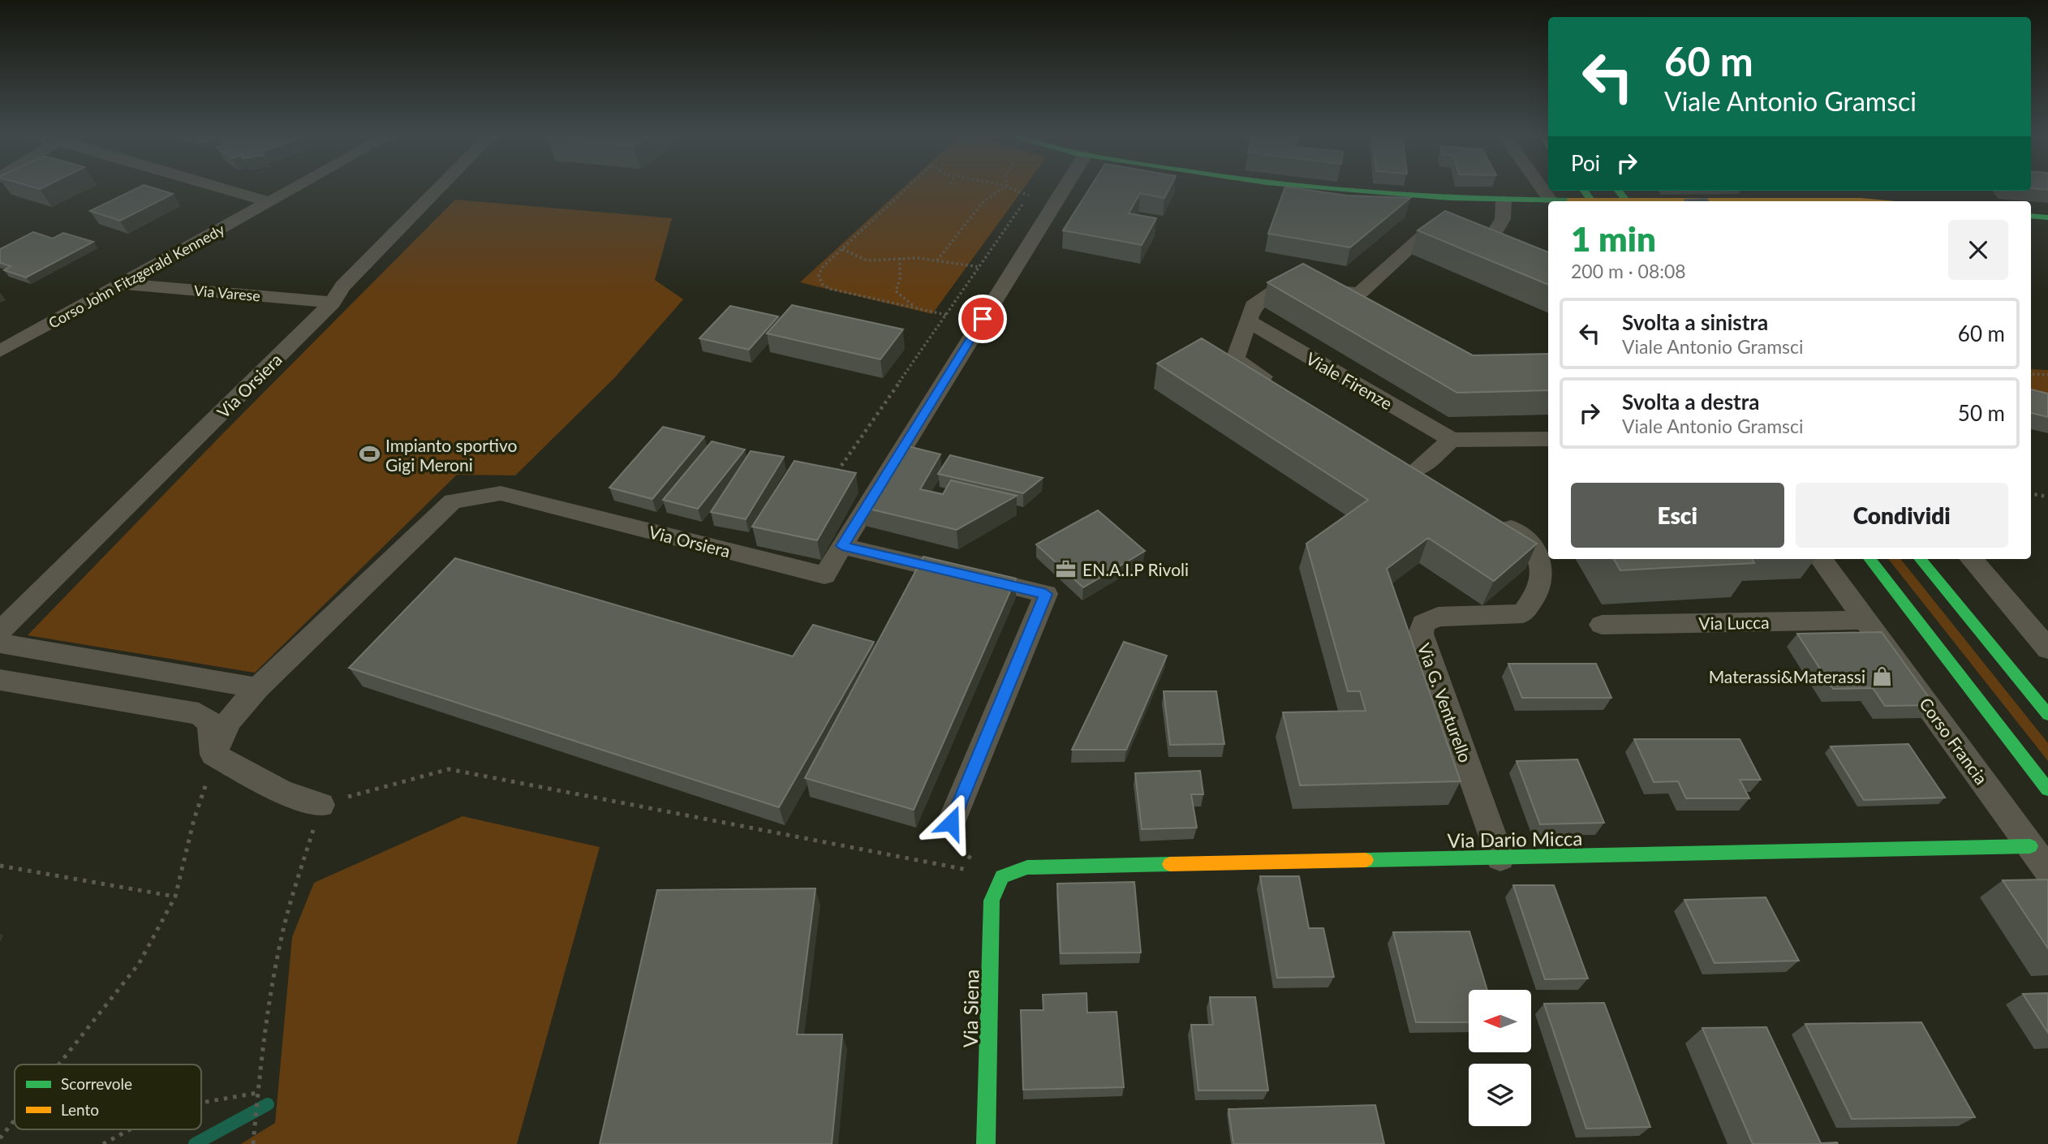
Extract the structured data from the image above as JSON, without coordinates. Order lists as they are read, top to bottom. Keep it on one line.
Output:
{"streets":{"street":["Corso John Fitzgerald Kennedy","Via Varese","Viale Firenze","Via Orsiera","Via Lucca","Via G. Venturello","Corso Francia","Via Dario Micca","Via Siena"]},"crossings":[["Corso John Fitzgerald Kennedy","Via Varese"],["Via Varese","Via Orsiera"],["Via Lucca","Corso Francia"],["Via G. Venturello","Via Dario Micca"],["Corso Francia","Via Dario Micca"],["Via Dario Micca","Via Siena"]],"places":{"sports":["Impianto sportivo Gigi Meroni"],"office":["EN.A.I.P Rivoli"],"shop":["Materassi&Materassi"]},"legend":["Scorrevole","Lento"],"north":"left","page":{"turn":["60 m","Viale Antonio Gramsci"],"then":"Poi","heading":["1 min","200 m · 08:08"],"list":[{"name":"Svolta a sinistra","note":"Viale Antonio Gramsci","value":"60 m"},{"name":"Svolta a destra","note":"Viale Antonio Gramsci","value":"50 m"}],"buttons":["Esci","Condividi"]}}
